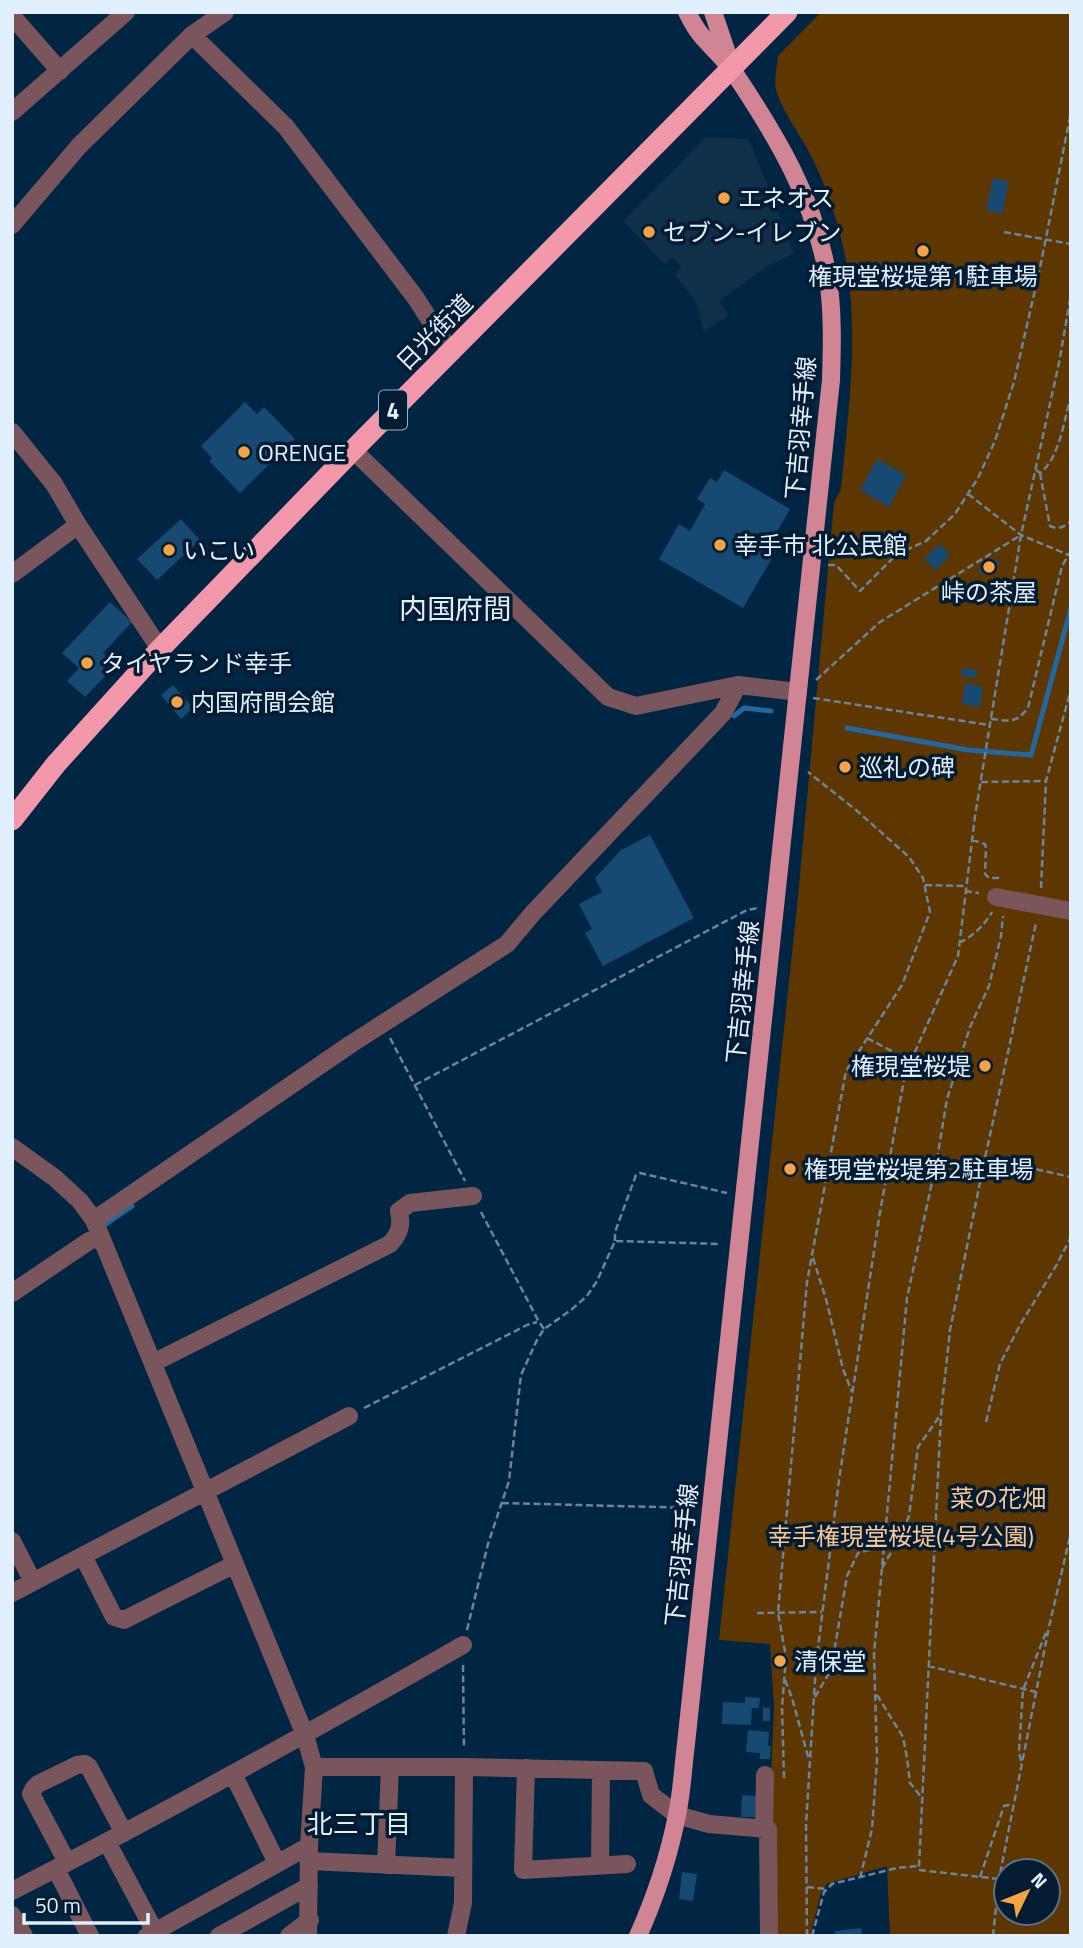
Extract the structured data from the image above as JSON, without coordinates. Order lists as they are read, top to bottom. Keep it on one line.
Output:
{"streets":{"highway":["日光街道","4"],"main road":["下吉羽幸手線"]},"crossings":[["日光街道","下吉羽幸手線"]],"districts":["内国府間","北三丁目"],"parks":["菜の花畑","幸手権現堂桜堤(4号公園)"],"places":["エネオス","セブン-イレブン","権現堂桜堤第1駐車場","ORENGE","幸手市 北公民館","いこい","峠の茶屋","タイヤランド幸手","内国府間会館","巡礼の碑","権現堂桜堤","権現堂桜堤第2駐車場","清保堂"],"scale_bar":"50 m","north":"top right"}
